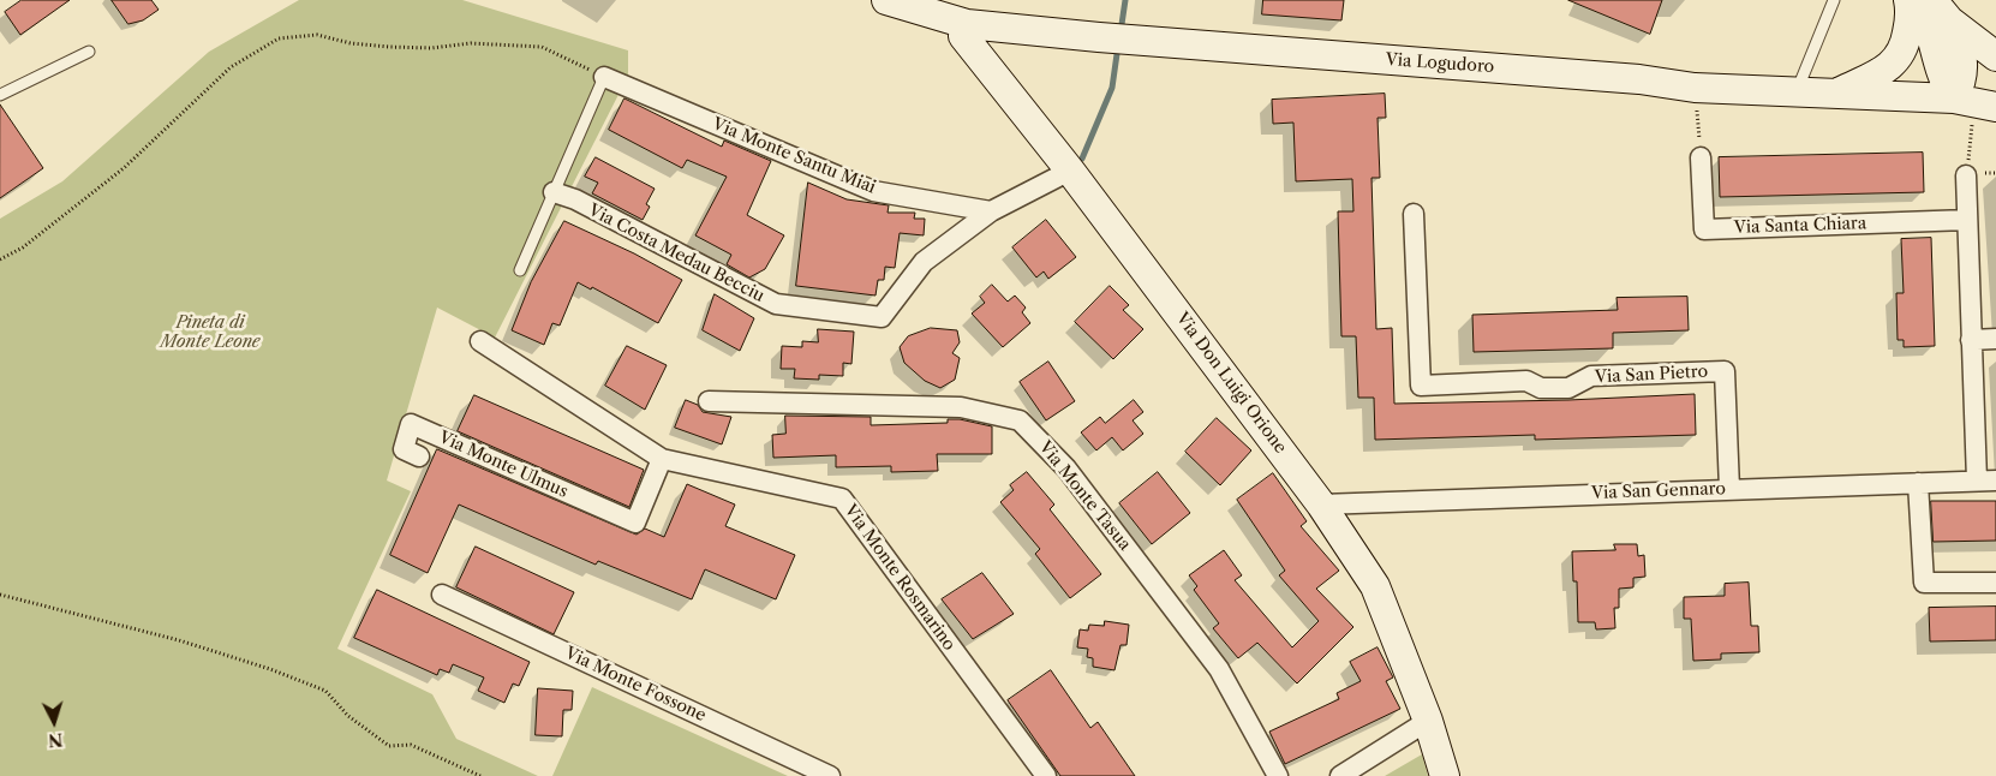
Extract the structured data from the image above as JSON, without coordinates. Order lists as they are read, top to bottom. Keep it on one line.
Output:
{"streets":{"street":["Via Logudoro","Via Monte Santu Miai","Via Santa Chiara","Via Costa Medau Becciu","Via San Pietro","Via Don Luigi Orione","Via Monte Ulmus","Via San Gennaro","Via Monte Tasua","Via Monte Rosmarino","Via Monte Fossone"]},"crossings":[["Via Logudoro","Via Don Luigi Orione"],["Via Monte Santu Miai","Via Costa Medau Becciu"],["Via Costa Medau Becciu","Via Don Luigi Orione"],["Via San Pietro","Via San Gennaro"],["Via Don Luigi Orione","Via San Gennaro"],["Via Monte Ulmus","Via Monte Rosmarino"]],"parks":["Pineta di Monte Leone"],"north":"bottom"}
